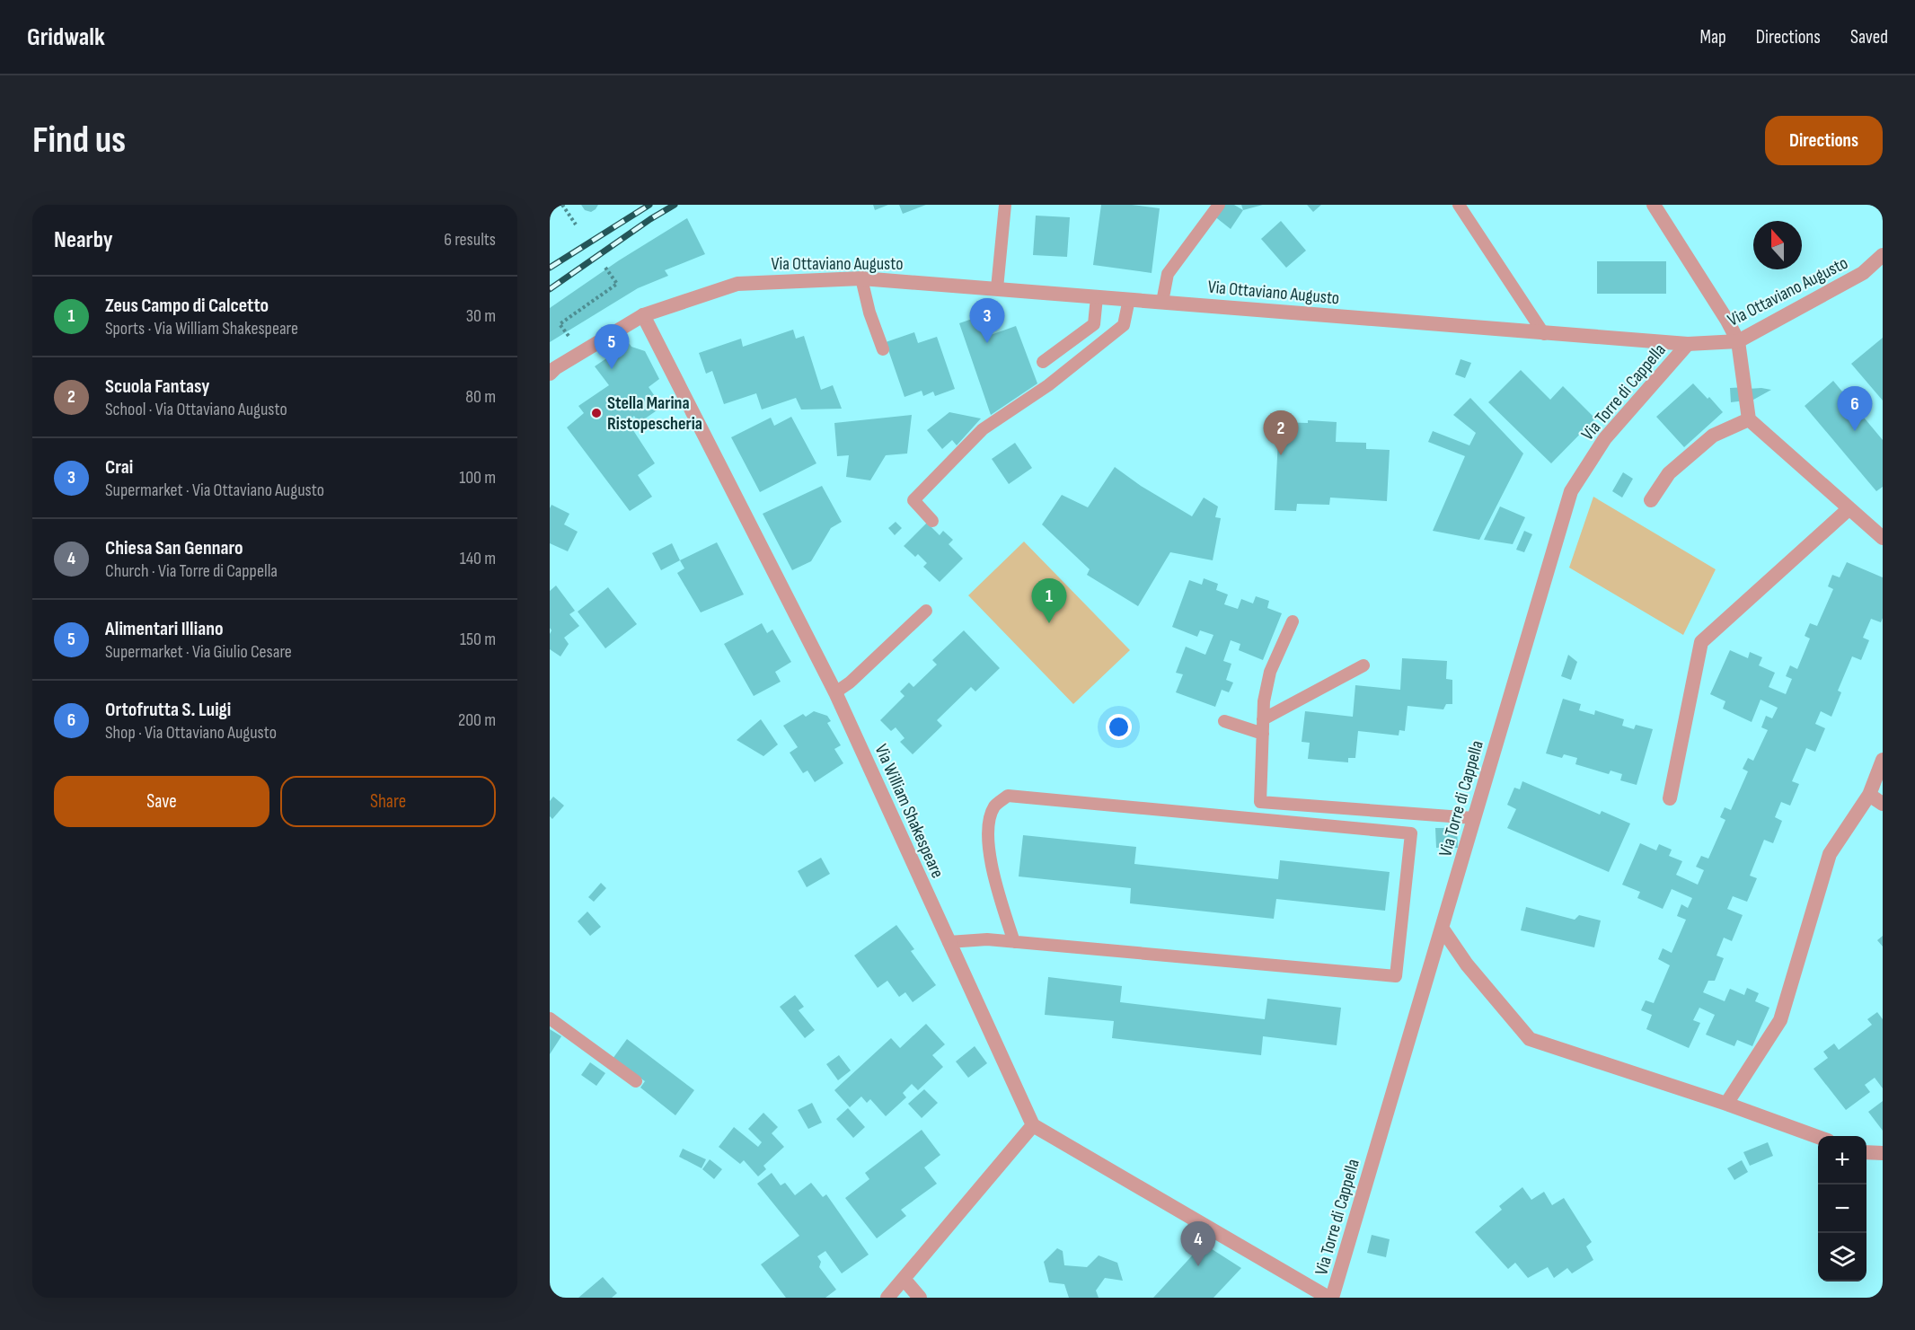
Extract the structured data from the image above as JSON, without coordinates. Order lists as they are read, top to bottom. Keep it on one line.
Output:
{"streets":{"street":["Via Ottaviano Augusto","Via Torre di Cappella","Via William Shakespeare"]},"crossings":[["Via Ottaviano Augusto","Via Torre di Cappella"],["Via Ottaviano Augusto","Via William Shakespeare"],["Via Torre di Cappella","Via William Shakespeare"]],"places":["Stella Marina Ristopescheria"],"north":"top","page":{"header":"Gridwalk","nav":["Map","Directions","Saved"],"buttons":["Directions",["Save","Share"]],"title":"Find us","heading":["Nearby","6 results"],"list":[{"mark":"1","name":"Zeus Campo di Calcetto","note":"Sports · Via William Shakespeare","value":"30 m"},{"mark":"2","name":"Scuola Fantasy","note":"School · Via Ottaviano Augusto","value":"80 m"},{"mark":"3","name":"Crai","note":"Supermarket · Via Ottaviano Augusto","value":"100 m"},{"mark":"4","name":"Chiesa San Gennaro","note":"Church · Via Torre di Cappella","value":"140 m"},{"mark":"5","name":"Alimentari Illiano","note":"Supermarket · Via Giulio Cesare","value":"150 m"},{"mark":"6","name":"Ortofrutta S. Luigi","note":"Shop · Via Ottaviano Augusto","value":"200 m"}],"pins":["3","5","6","2","1","4"],"map_buttons":["+","−"]}}
